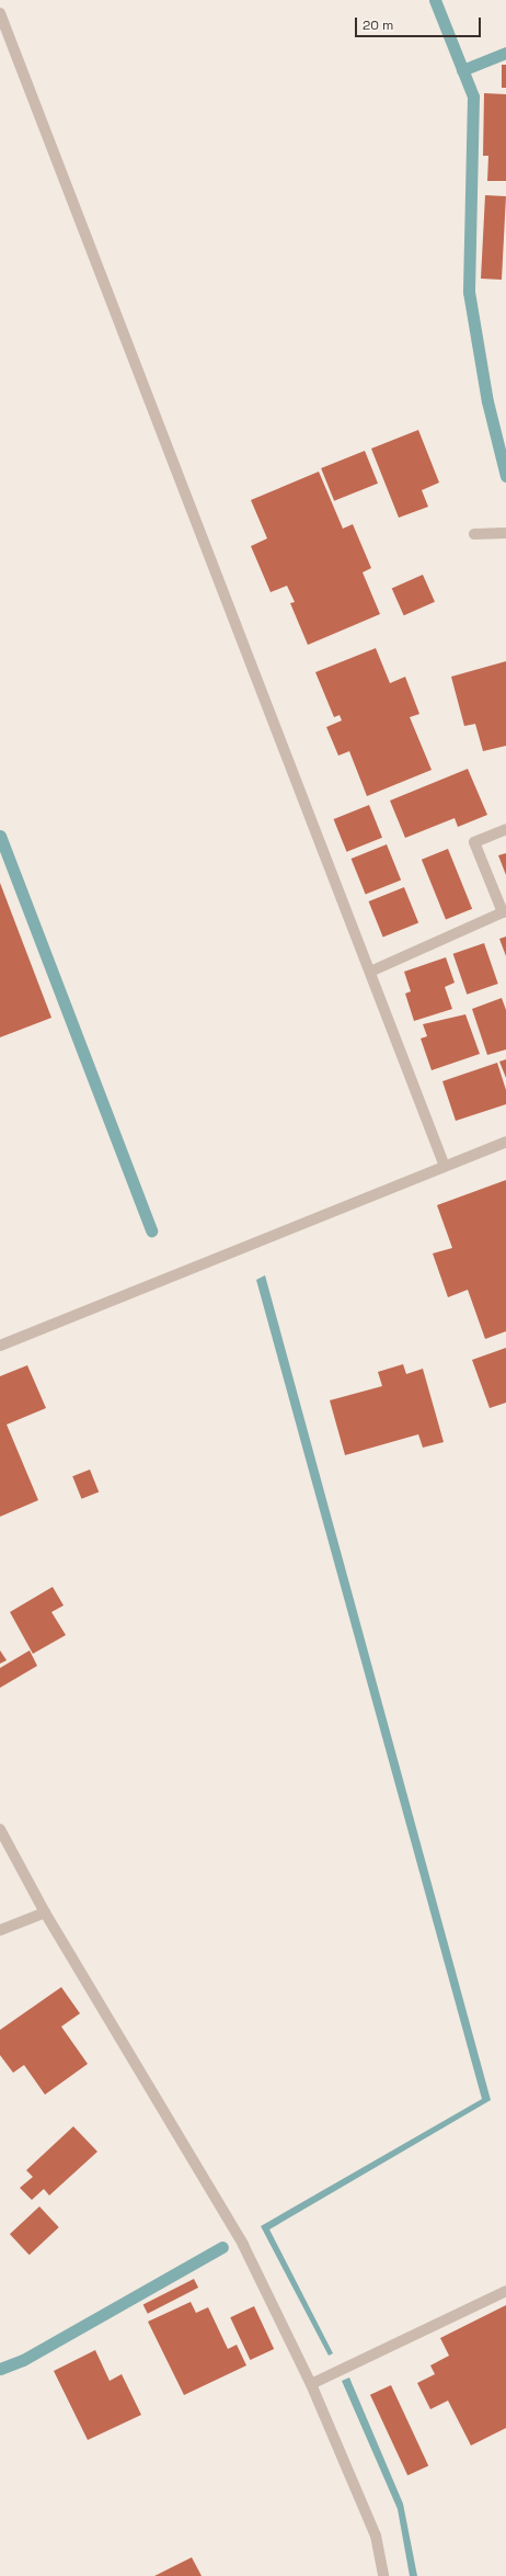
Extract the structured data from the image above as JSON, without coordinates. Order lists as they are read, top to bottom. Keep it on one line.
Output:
{"scale_bar":"20 m"}
